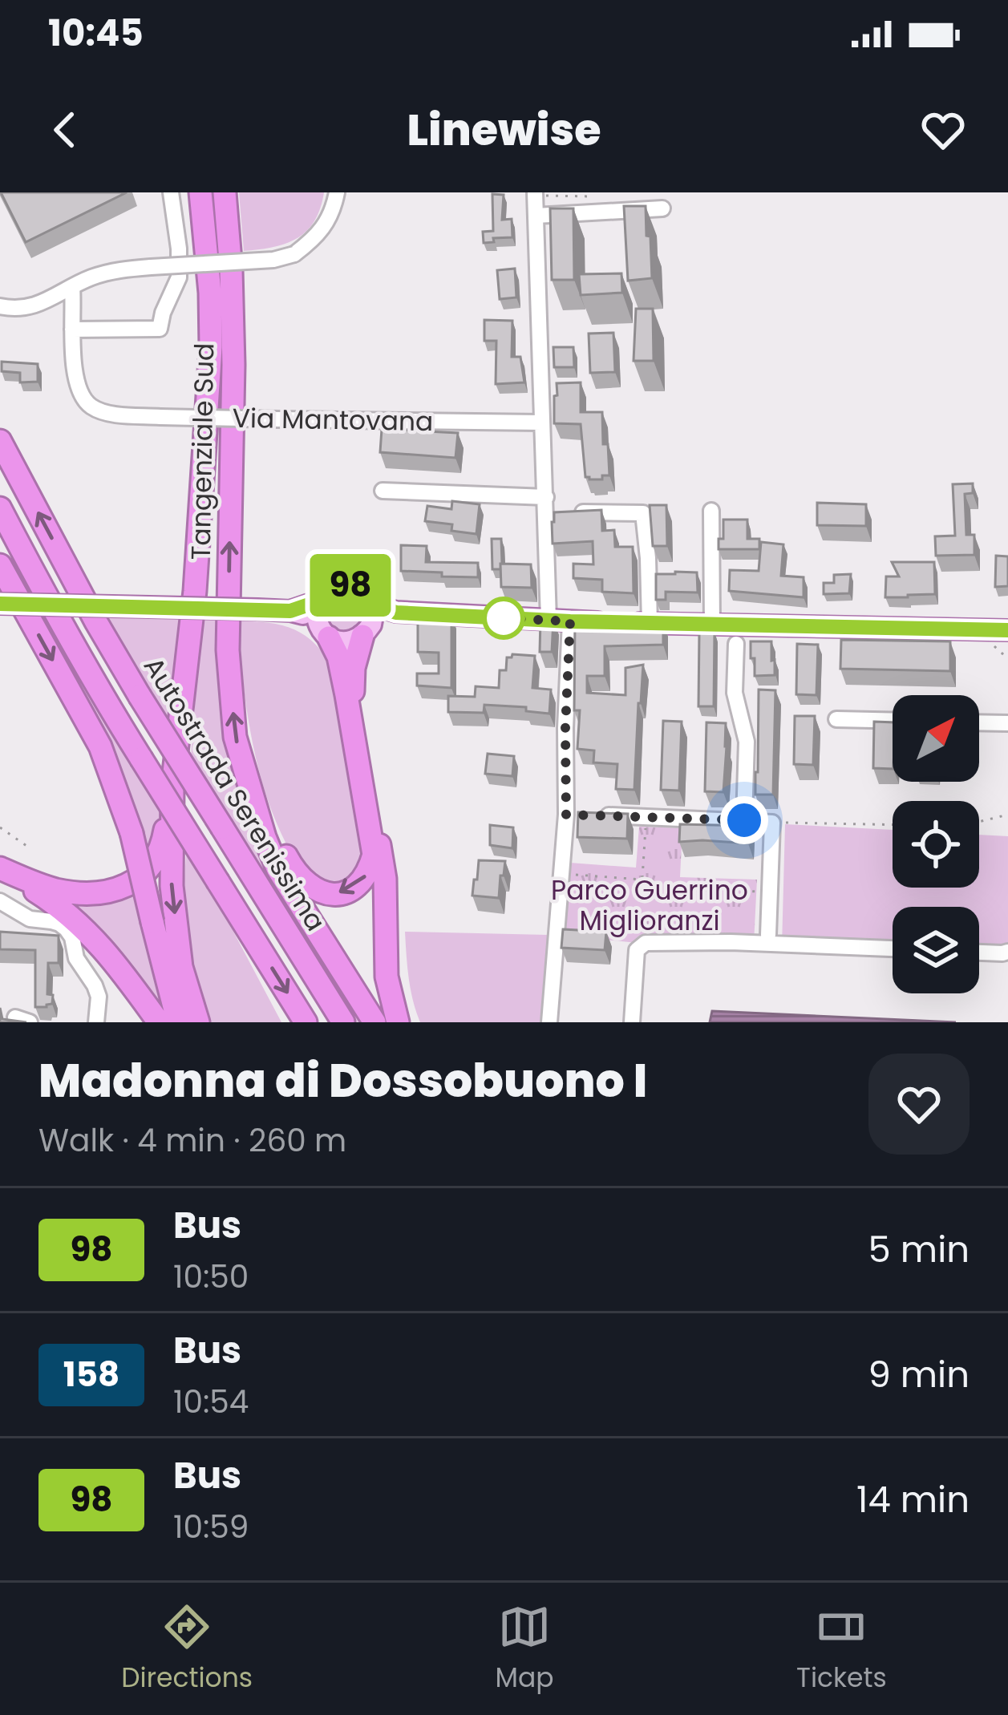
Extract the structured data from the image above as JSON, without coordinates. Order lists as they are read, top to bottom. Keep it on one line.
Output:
{"streets":{"highway":["Tangenziale Sud","Autostrada Serenissima"],"street":["Via Mantovana"]},"parks":["Parco Guerrino Miglioranzi"],"lines":["bus line 98"],"north":"top right","page":{"status":"10:45","header":"Linewise","on_map":"98","heading":["Madonna di Dossobuono I","Walk · 4 min · 260 m"],"list":[{"mark":"98","name":"Bus","note":"10:50","value":"5 min"},{"mark":"158","name":"Bus","note":"10:54","value":"9 min"},{"mark":"98","name":"Bus","note":"10:59","value":"14 min"}],"tabs":["Directions","Map","Tickets"]}}
